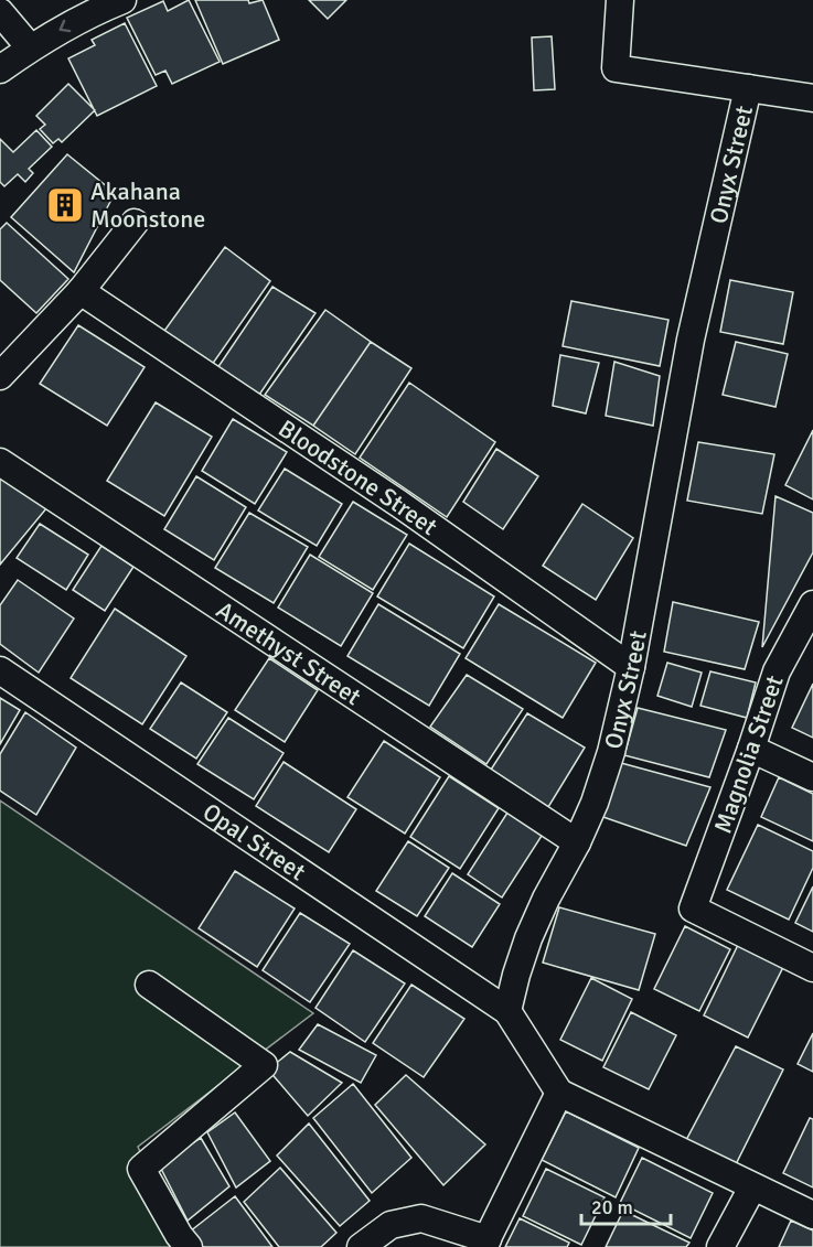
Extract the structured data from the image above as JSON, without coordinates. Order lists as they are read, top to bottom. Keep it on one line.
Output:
{"streets":{"street":["Onyx Street","Bloodstone Street","Amethyst Street","Magnolia Street","Opal Street"]},"crossings":[["Onyx Street","Bloodstone Street"],["Onyx Street","Amethyst Street"],["Onyx Street","Opal Street"]],"places":{"building":["Akahana Moonstone"]},"scale_bar":"20 m"}
